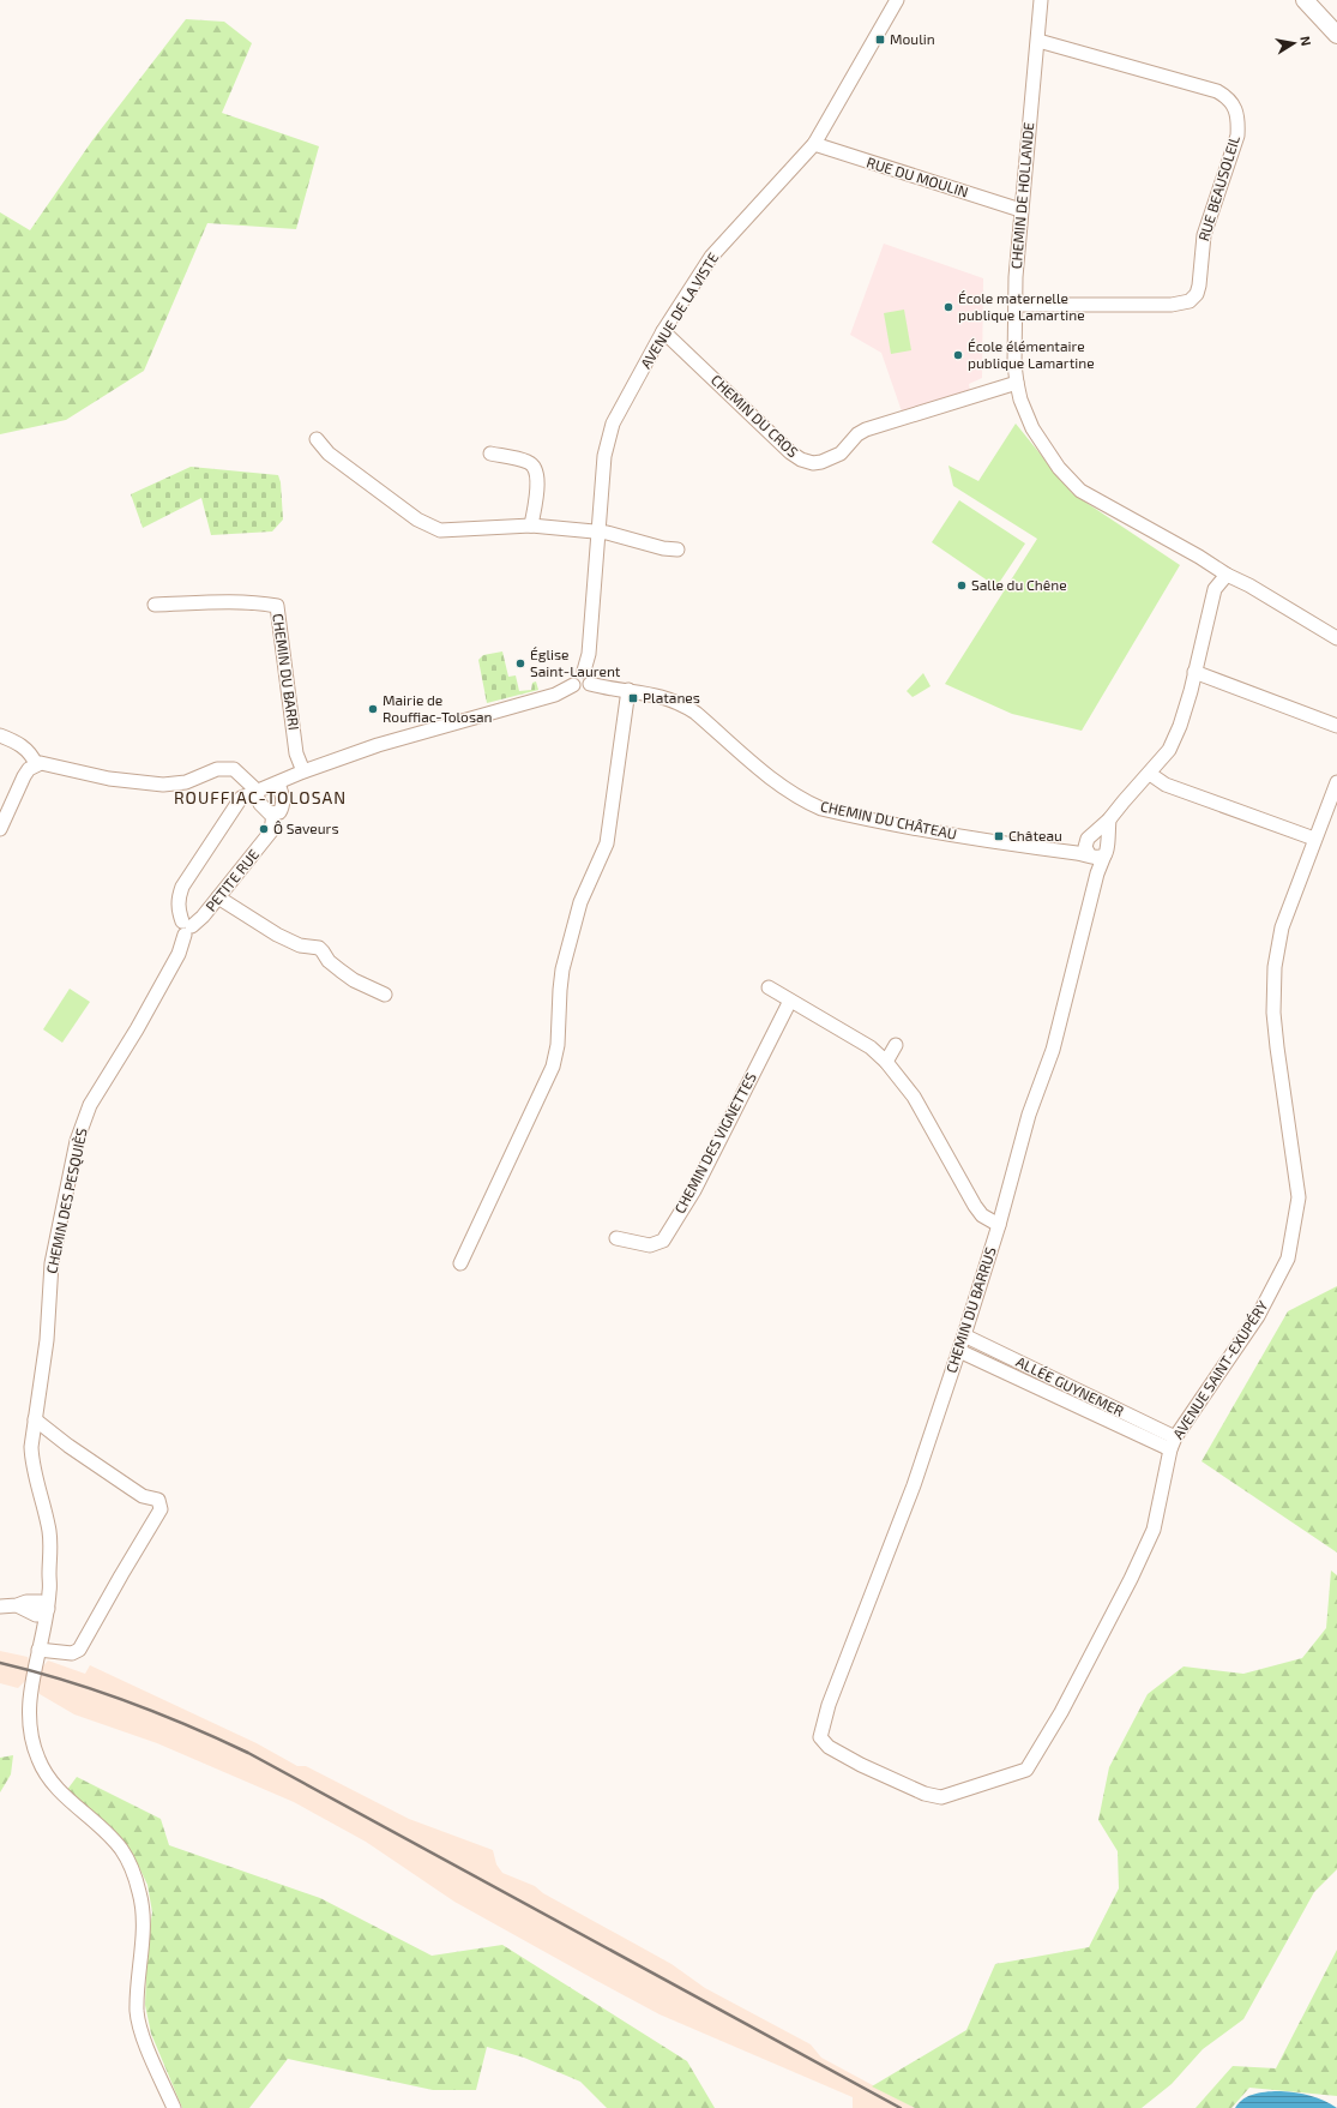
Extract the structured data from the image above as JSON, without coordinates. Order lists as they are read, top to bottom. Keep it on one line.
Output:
{"streets":{"street":["RUE DU MOULIN","RUE BEAUSOLEIL","CHEMIN DE HOLLANDE","AVENUE DE LA VISTE","CHEMIN DU CROS","CHEMIN DU BARRI","CHEMIN DU CHÂTEAU","PETITE RUE","CHEMIN DES VIGNETTES","CHEMIN DES PESQUIÈS","CHEMIN DU BARRUS","AVENUE SAINT-EXUPÉRY","ALLÉE GUYNEMER"]},"crossings":[["RUE DU MOULIN","CHEMIN DE HOLLANDE"],["RUE DU MOULIN","AVENUE DE LA VISTE"],["RUE BEAUSOLEIL","CHEMIN DE HOLLANDE"],["CHEMIN DE HOLLANDE","CHEMIN DU CROS"],["CHEMIN DE HOLLANDE","CHEMIN DU CHÂTEAU"],["AVENUE DE LA VISTE","CHEMIN DU CROS"],["AVENUE DE LA VISTE","CHEMIN DU CHÂTEAU"],["CHEMIN DU CHÂTEAU","CHEMIN DU BARRUS"],["PETITE RUE","CHEMIN DES PESQUIÈS"],["CHEMIN DU BARRUS","AVENUE SAINT-EXUPÉRY"],["CHEMIN DU BARRUS","ALLÉE GUYNEMER"],["AVENUE SAINT-EXUPÉRY","ALLÉE GUYNEMER"]],"districts":["ROUFFIAC-TOLOSAN"],"places":{"transit":["Moulin","Platanes","Château"],"other":["École maternelle publique Lamartine","École élémentaire publique Lamartine","Salle du Chêne","Église Saint-Laurent","Mairie de Rouffiac-Tolosan","Ô Saveurs"]},"north":"right"}
